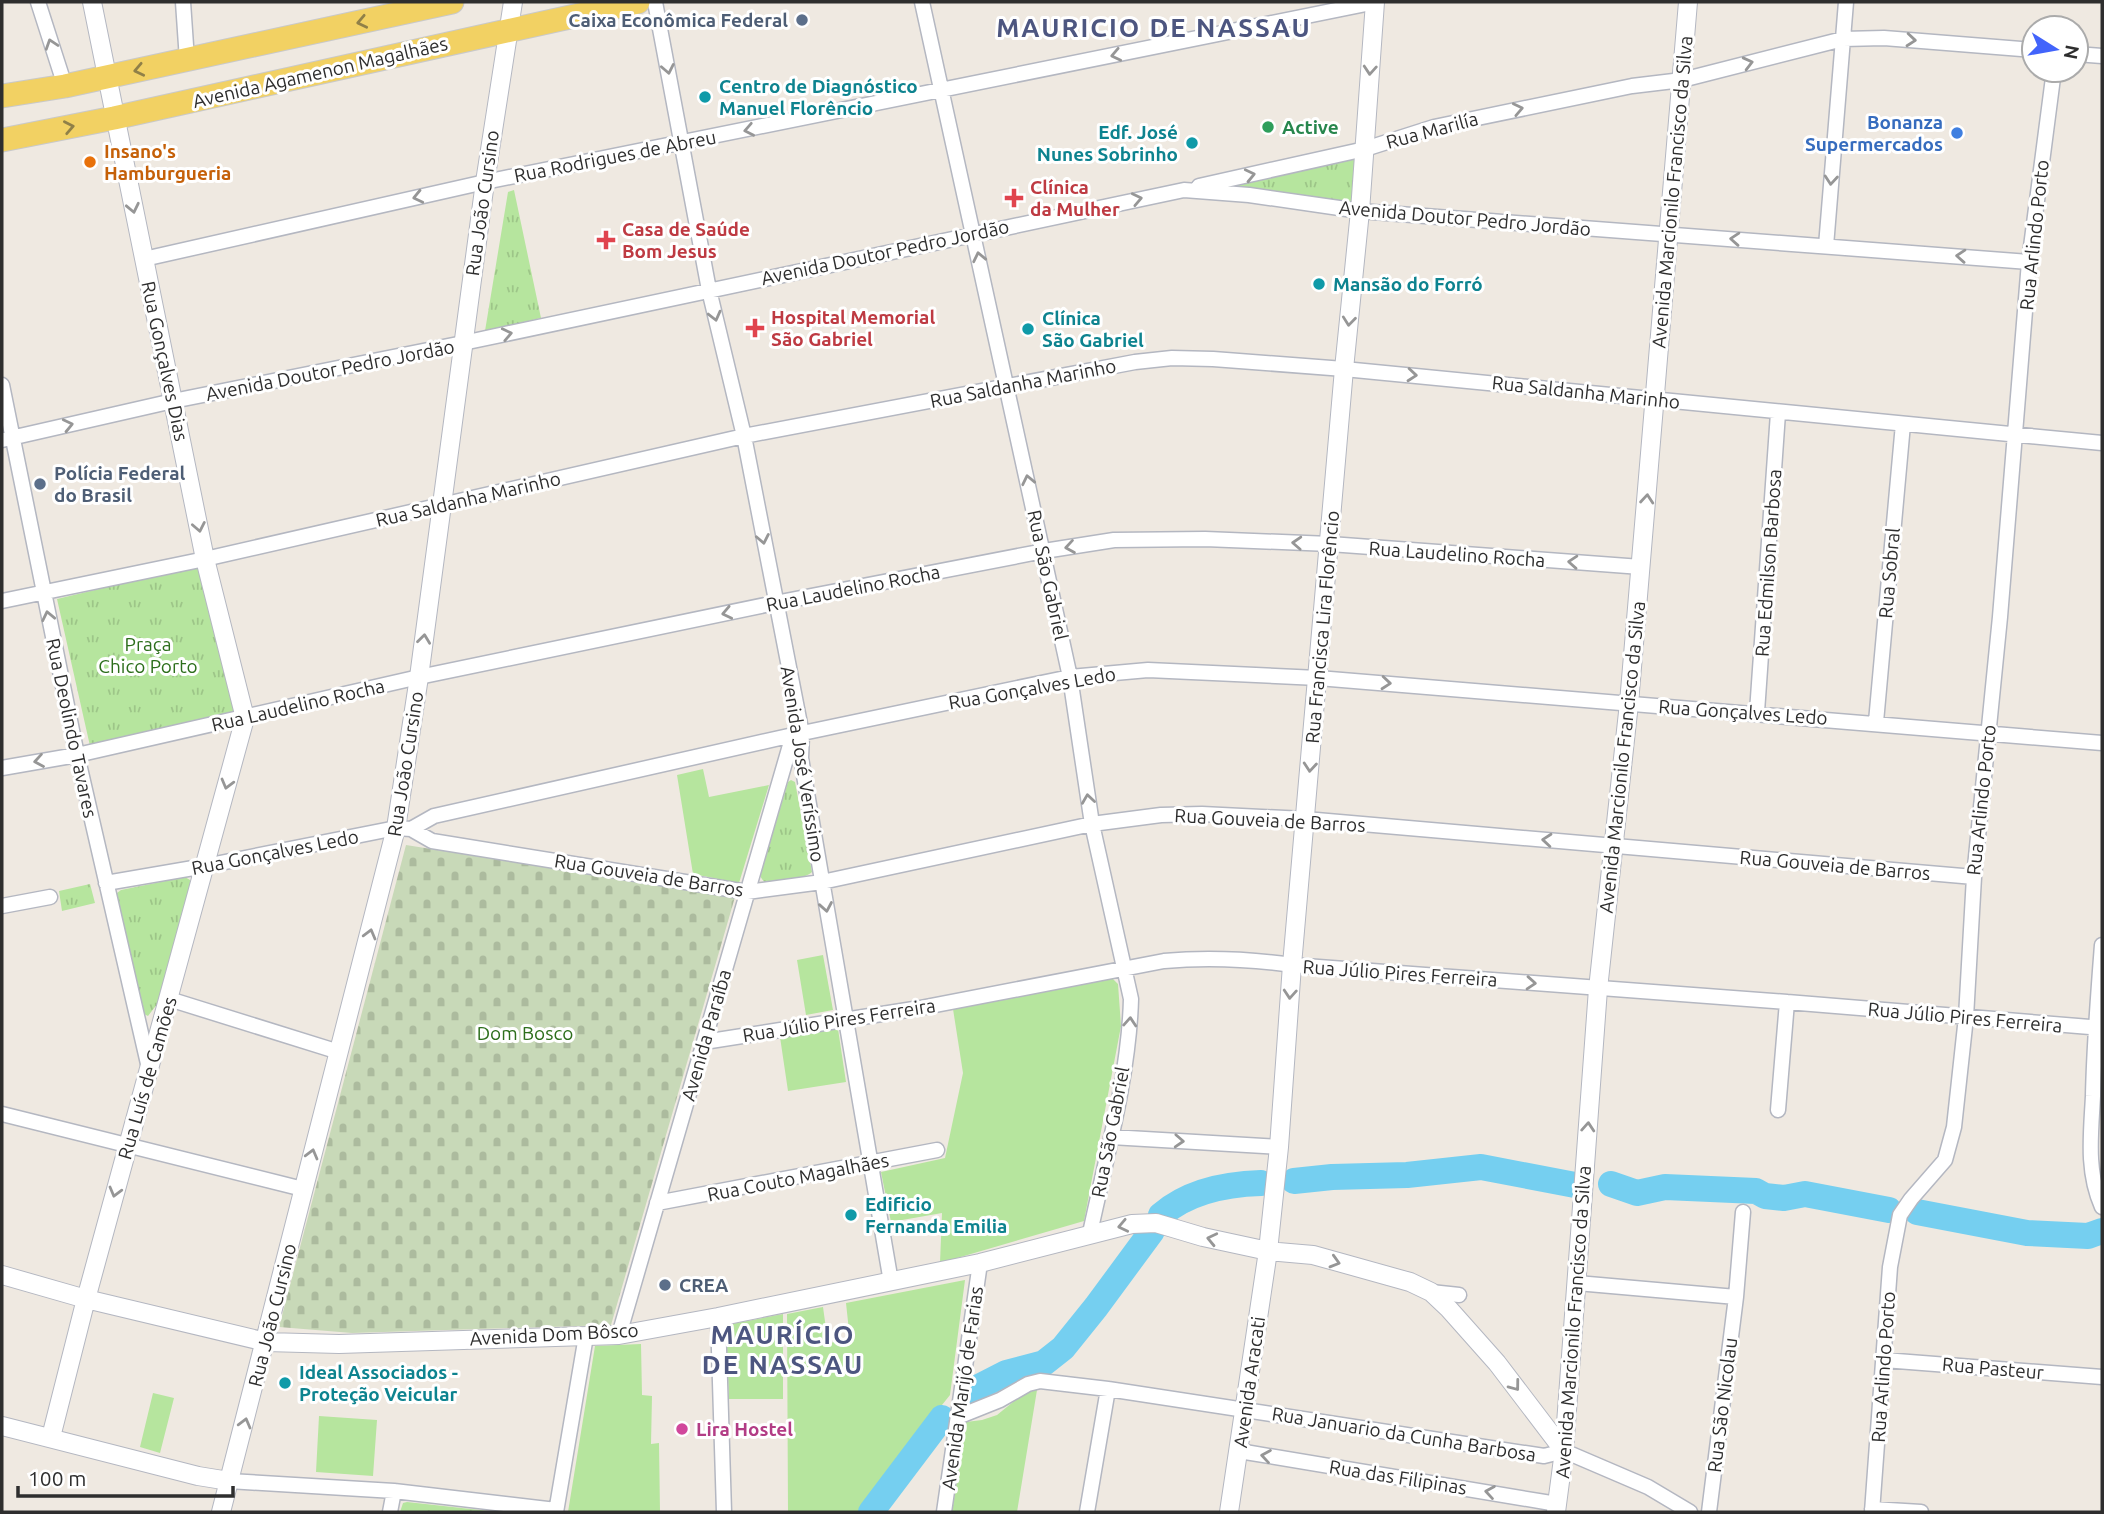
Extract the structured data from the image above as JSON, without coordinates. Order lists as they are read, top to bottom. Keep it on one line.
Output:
{"streets":{"main road":["Avenida Agamenon Magalhães"],"street":["Rua Marilía","Rua Rodrigues de Abreu","Avenida Marcionilo Francisco da Silva","Rua João Cursino","Avenida Doutor Pedro Jordão","Rua Arlindo Porto","Rua Gonçalves Dias","Rua Saldanha Marinho","Rua Laudelino Rocha","Rua Edmilson Barbosa","Rua Sobral","Rua São Gabriel","Rua Francisca Lira Florêncio","Rua Gonçalves Ledo","Rua Deolindo Tavares","Avenida José Veríssimo","Rua Gouveia de Barros","Rua Júlio Pires Ferreira","Avenida Paraíba","Rua Luís de Camões","Rua Couto Magalhães","Avenida Dom Bôsco","Rua Pasteur","Avenida Aracati","Avenida Marijó de Farias","Rua São Nicolau","Rua Januario da Cunha Barbosa","Rua das Filipinas"]},"crossings":[["Avenida Agamenon Magalhães","Rua João Cursino"],["Avenida Agamenon Magalhães","Rua Gonçalves Dias"],["Rua Marilía","Avenida Marcionilo Francisco da Silva"],["Rua Marilía","Avenida Doutor Pedro Jordão"],["Rua Marilía","Rua Francisca Lira Florêncio"],["Rua Rodrigues de Abreu","Rua João Cursino"],["Rua Rodrigues de Abreu","Rua Gonçalves Dias"],["Rua Rodrigues de Abreu","Rua São Gabriel"],["Rua Rodrigues de Abreu","Rua Francisca Lira Florêncio"],["Rua Rodrigues de Abreu","Avenida José Veríssimo"],["Avenida Marcionilo Francisco da Silva","Avenida Doutor Pedro Jordão"],["Avenida Marcionilo Francisco da Silva","Rua Saldanha Marinho"],["Avenida Marcionilo Francisco da Silva","Rua Laudelino Rocha"],["Avenida Marcionilo Francisco da Silva","Rua Gonçalves Ledo"],["Avenida Marcionilo Francisco da Silva","Rua Gouveia de Barros"],["Avenida Marcionilo Francisco da Silva","Rua Júlio Pires Ferreira"],["Avenida Marcionilo Francisco da Silva","Rua Januario da Cunha Barbosa"],["Avenida Marcionilo Francisco da Silva","Rua das Filipinas"],["Rua João Cursino","Avenida Doutor Pedro Jordão"],["Rua João Cursino","Rua Saldanha Marinho"],["Rua João Cursino","Rua Laudelino Rocha"],["Rua João Cursino","Rua Gonçalves Ledo"],["Rua João Cursino","Rua Gouveia de Barros"],["Rua João Cursino","Avenida Dom Bôsco"],["Avenida Doutor Pedro Jordão","Rua Arlindo Porto"],["Avenida Doutor Pedro Jordão","Rua Gonçalves Dias"],["Avenida Doutor Pedro Jordão","Rua São Gabriel"],["Avenida Doutor Pedro Jordão","Rua Francisca Lira Florêncio"],["Avenida Doutor Pedro Jordão","Rua Deolindo Tavares"],["Avenida Doutor Pedro Jordão","Avenida José Veríssimo"],["Rua Arlindo Porto","Rua Saldanha Marinho"],["Rua Arlindo Porto","Rua Gonçalves Ledo"],["Rua Arlindo Porto","Rua Gouveia de Barros"],["Rua Arlindo Porto","Rua Júlio Pires Ferreira"],["Rua Arlindo Porto","Rua Pasteur"],["Rua Gonçalves Dias","Rua Saldanha Marinho"],["Rua Gonçalves Dias","Rua Laudelino Rocha"],["Rua Gonçalves Dias","Rua Luís de Camões"],["Rua Saldanha Marinho","Rua Edmilson Barbosa"],["Rua Saldanha Marinho","Rua Sobral"],["Rua Saldanha Marinho","Rua São Gabriel"],["Rua Saldanha Marinho","Rua Francisca Lira Florêncio"],["Rua Saldanha Marinho","Rua Deolindo Tavares"],["Rua Saldanha Marinho","Avenida José Veríssimo"],["Rua Laudelino Rocha","Rua São Gabriel"],["Rua Laudelino Rocha","Rua Francisca Lira Florêncio"],["Rua Laudelino Rocha","Rua Deolindo Tavares"],["Rua Laudelino Rocha","Avenida José Veríssimo"],["Rua Laudelino Rocha","Rua Luís de Camões"],["Rua Edmilson Barbosa","Rua Gonçalves Ledo"],["Rua Sobral","Rua Gonçalves Ledo"],["Rua São Gabriel","Rua Gonçalves Ledo"],["Rua São Gabriel","Rua Gouveia de Barros"],["Rua São Gabriel","Rua Júlio Pires Ferreira"],["Rua São Gabriel","Avenida Dom Bôsco"],["Rua Francisca Lira Florêncio","Rua Gonçalves Ledo"],["Rua Francisca Lira Florêncio","Rua Gouveia de Barros"],["Rua Francisca Lira Florêncio","Rua Júlio Pires Ferreira"],["Rua Francisca Lira Florêncio","Avenida Dom Bôsco"],["Rua Francisca Lira Florêncio","Avenida Aracati"],["Rua Gonçalves Ledo","Rua Deolindo Tavares"],["Rua Gonçalves Ledo","Avenida José Veríssimo"],["Rua Gonçalves Ledo","Rua Gouveia de Barros"],["Rua Gonçalves Ledo","Avenida Paraíba"],["Rua Gonçalves Ledo","Rua Luís de Camões"],["Rua Deolindo Tavares","Rua Luís de Camões"],["Avenida José Veríssimo","Rua Gouveia de Barros"],["Avenida José Veríssimo","Rua Júlio Pires Ferreira"],["Avenida José Veríssimo","Avenida Paraíba"],["Avenida José Veríssimo","Rua Couto Magalhães"],["Avenida José Veríssimo","Avenida Dom Bôsco"],["Rua Gouveia de Barros","Avenida Paraíba"],["Rua Júlio Pires Ferreira","Avenida Paraíba"],["Avenida Paraíba","Rua Couto Magalhães"],["Avenida Paraíba","Avenida Dom Bôsco"],["Rua Luís de Camões","Avenida Dom Bôsco"],["Avenida Dom Bôsco","Avenida Aracati"],["Avenida Dom Bôsco","Avenida Marijó de Farias"],["Avenida Aracati","Rua Januario da Cunha Barbosa"],["Avenida Aracati","Rua das Filipinas"],["Avenida Marijó de Farias","Rua Januario da Cunha Barbosa"]],"one_way":["Rua Marilía","Rua Rodrigues de Abreu","Rua João Cursino","Rua Gonçalves Dias","Rua Laudelino Rocha","Rua São Gabriel","Rua Francisca Lira Florêncio","Avenida José Veríssimo","Rua Luís de Camões","Rua das Filipinas"],"districts":["MAURICIO DE NASSAU","MAURÍCIO DE NASSAU"],"parks":["Praça Chico Porto","Dom Bosco"],"places":{"other":["Caixa Econômica Federal","Centro de Diagnóstico Manuel Florêncio","Active","Bonanza Supermercados","Edf. José Nunes Sobrinho","Insano's Hamburgueria","Mansão do Forró","Clínica São Gabriel","Polícia Federal do Brasil","Edificio Fernanda Emilia","CREA","Ideal Associados - Proteção Veicular","Lira Hostel"],"health":["Clínica da Mulher","Casa de Saúde Bom Jesus","Hospital Memorial São Gabriel"]},"scale_bar":"100 m","north":"right"}
